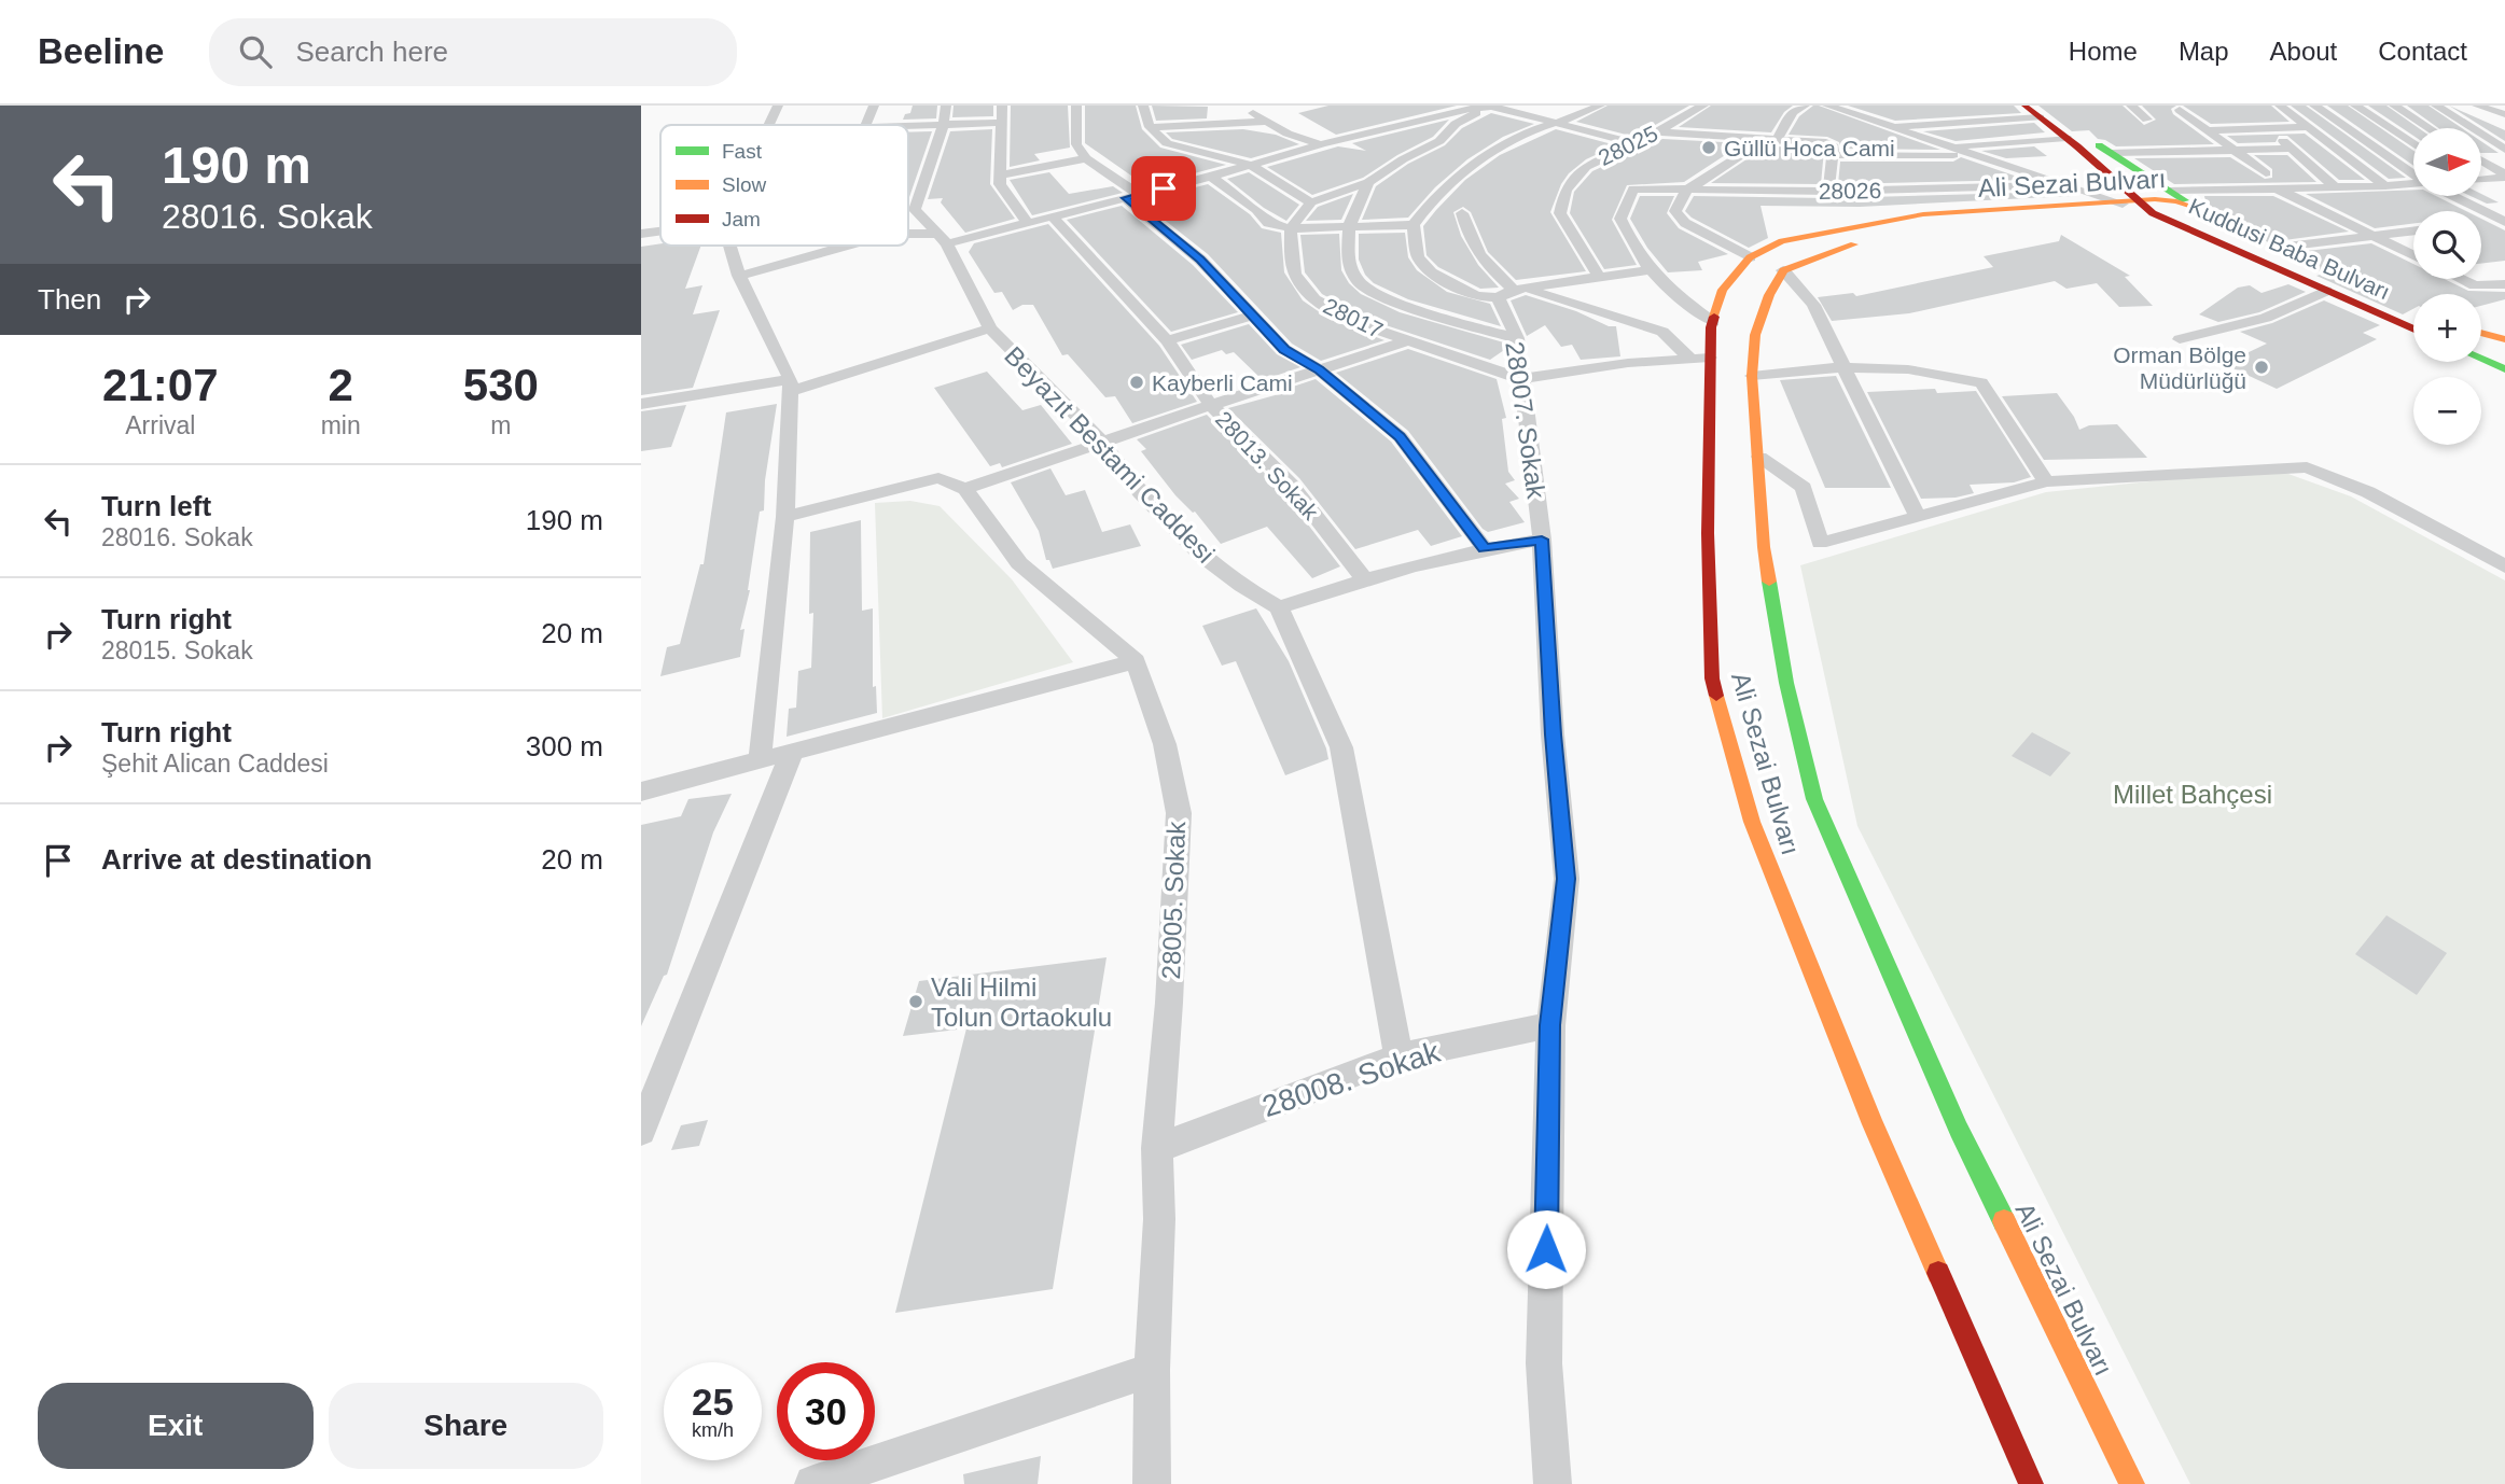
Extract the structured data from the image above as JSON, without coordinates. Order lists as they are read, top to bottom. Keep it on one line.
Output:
{"streets":{"main road":["Ali Sezai Bulvarı","Kuddusi Baba Bulvarı"],"street":["28025","28026","28017","28007. Sokak","Beyazıt Bestami Caddesi","28013. Sokak","28005. Sokak","28008. Sokak"]},"crossings":[["Ali Sezai Bulvarı","Kuddusi Baba Bulvarı"],["28017","28007. Sokak"],["28007. Sokak","28008. Sokak"],["28005. Sokak","28008. Sokak"]],"parks":["Millet Bahçesi"],"places":["Güllü Hoca Cami","Orman Bölge Müdürlüğü","Kayberli Cami","Vali Hilmi Tolun Ortaokulu"],"legend":["Fast","Slow","Jam"],"north":"right","page":{"header":"Beeline","search":"Search here","nav":["Home","Map","About","Contact"],"turn":["190 m","28016. Sokak"],"map_buttons":["+","−"],"then":"Then","eta":["21:07","Arrival","2","min","530","m"],"list":[{"name":"Turn left","note":"28016. Sokak","value":"190 m"},{"name":"Turn right","note":"28015. Sokak","value":"20 m"},{"name":"Turn right","note":"Şehit Alican Caddesi","value":"300 m"},{"name":"Arrive at destination","value":"20 m"}],"speed":"25 km/h","limit":"30","buttons":["Exit","Share"]}}
